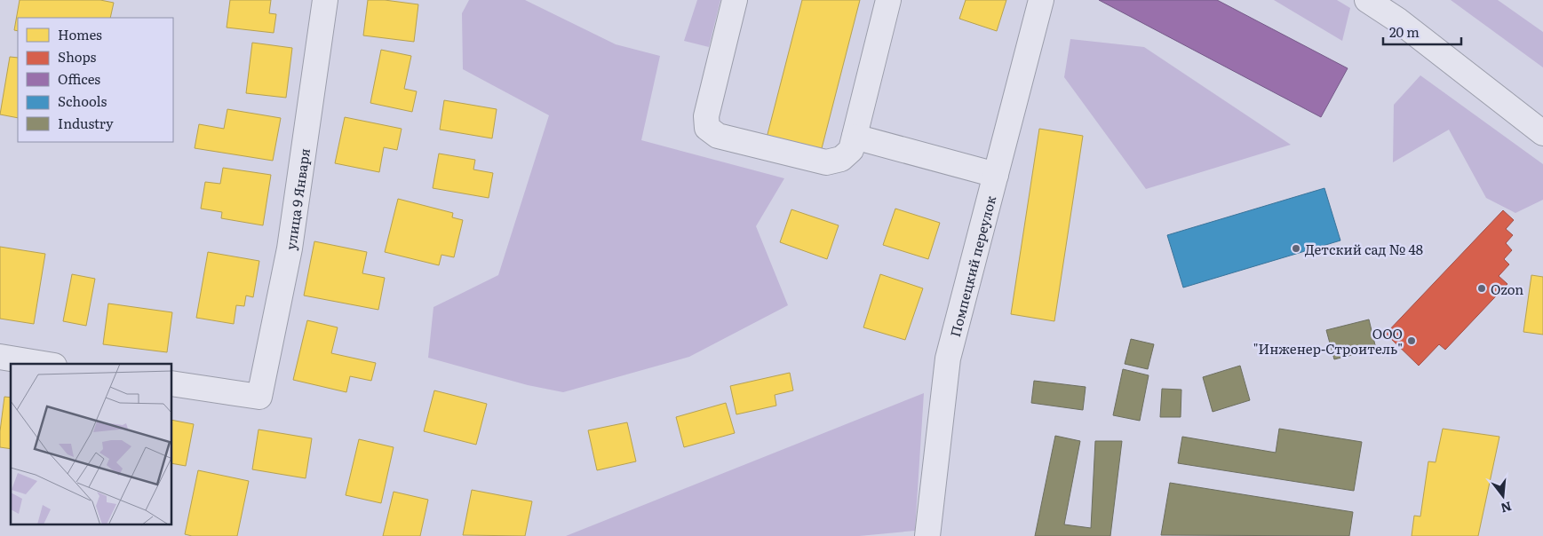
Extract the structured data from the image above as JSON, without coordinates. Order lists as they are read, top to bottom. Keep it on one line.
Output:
{"streets":{"street":["улица 9 Января","Помпецкий переулок"]},"places":["Детский сад № 48","Ozon","ООО \"Инженер-Строитель\""],"legend":["Homes","Shops","Offices","Schools","Industry"],"scale_bar":"20 m","north":"bottom"}
